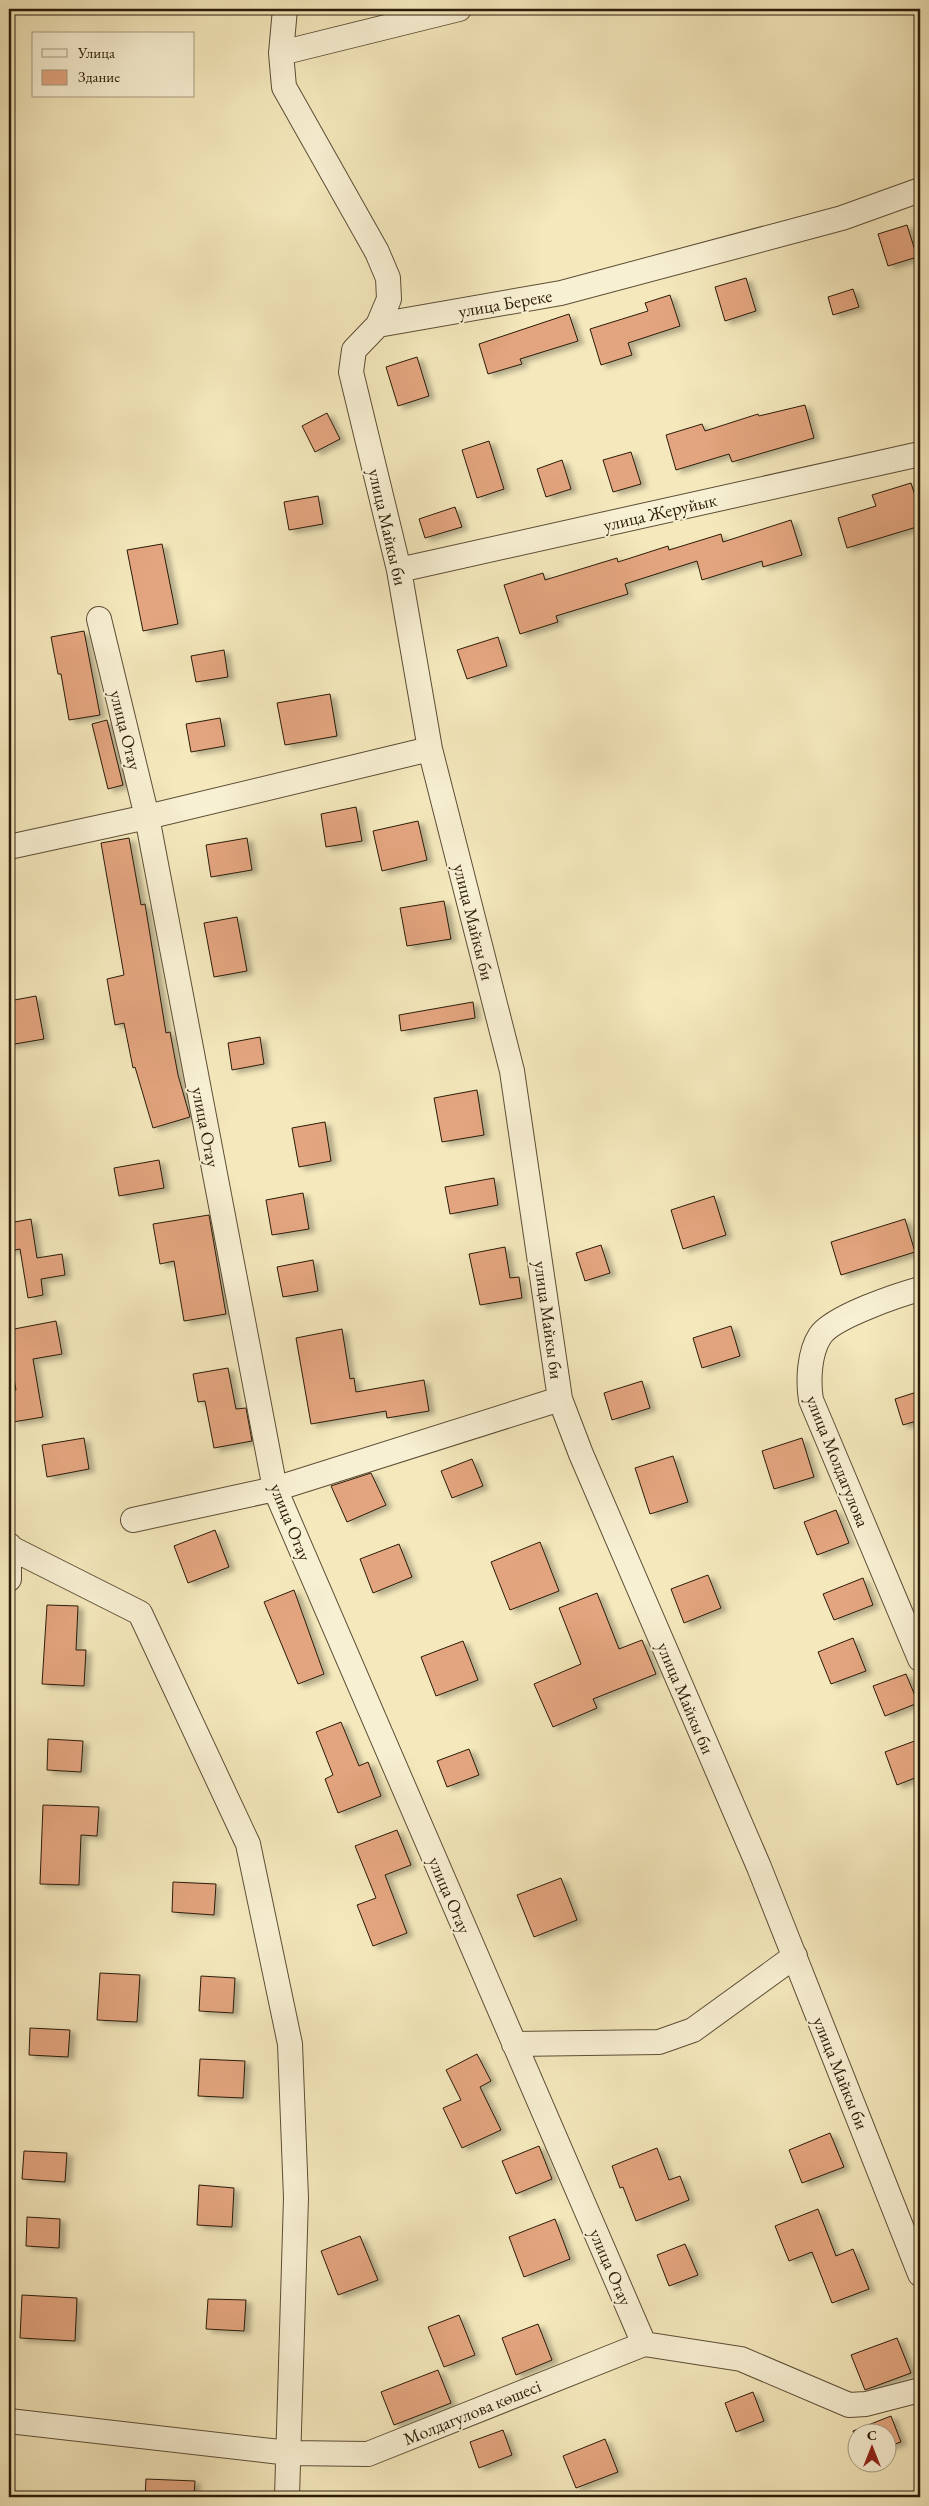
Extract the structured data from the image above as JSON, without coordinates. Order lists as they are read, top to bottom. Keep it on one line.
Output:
{"streets":{"street":["улица Береке","улица Жеруйык","улица Майкы би","улица Отау","улица Молдагулова","Молдагулова көшесі"]},"crossings":[["улица Береке","улица Майкы би"],["улица Жеруйык","улица Майкы би"],["улица Отау","Молдагулова көшесі"]],"legend":["Улица","Здание"],"north":"top"}
